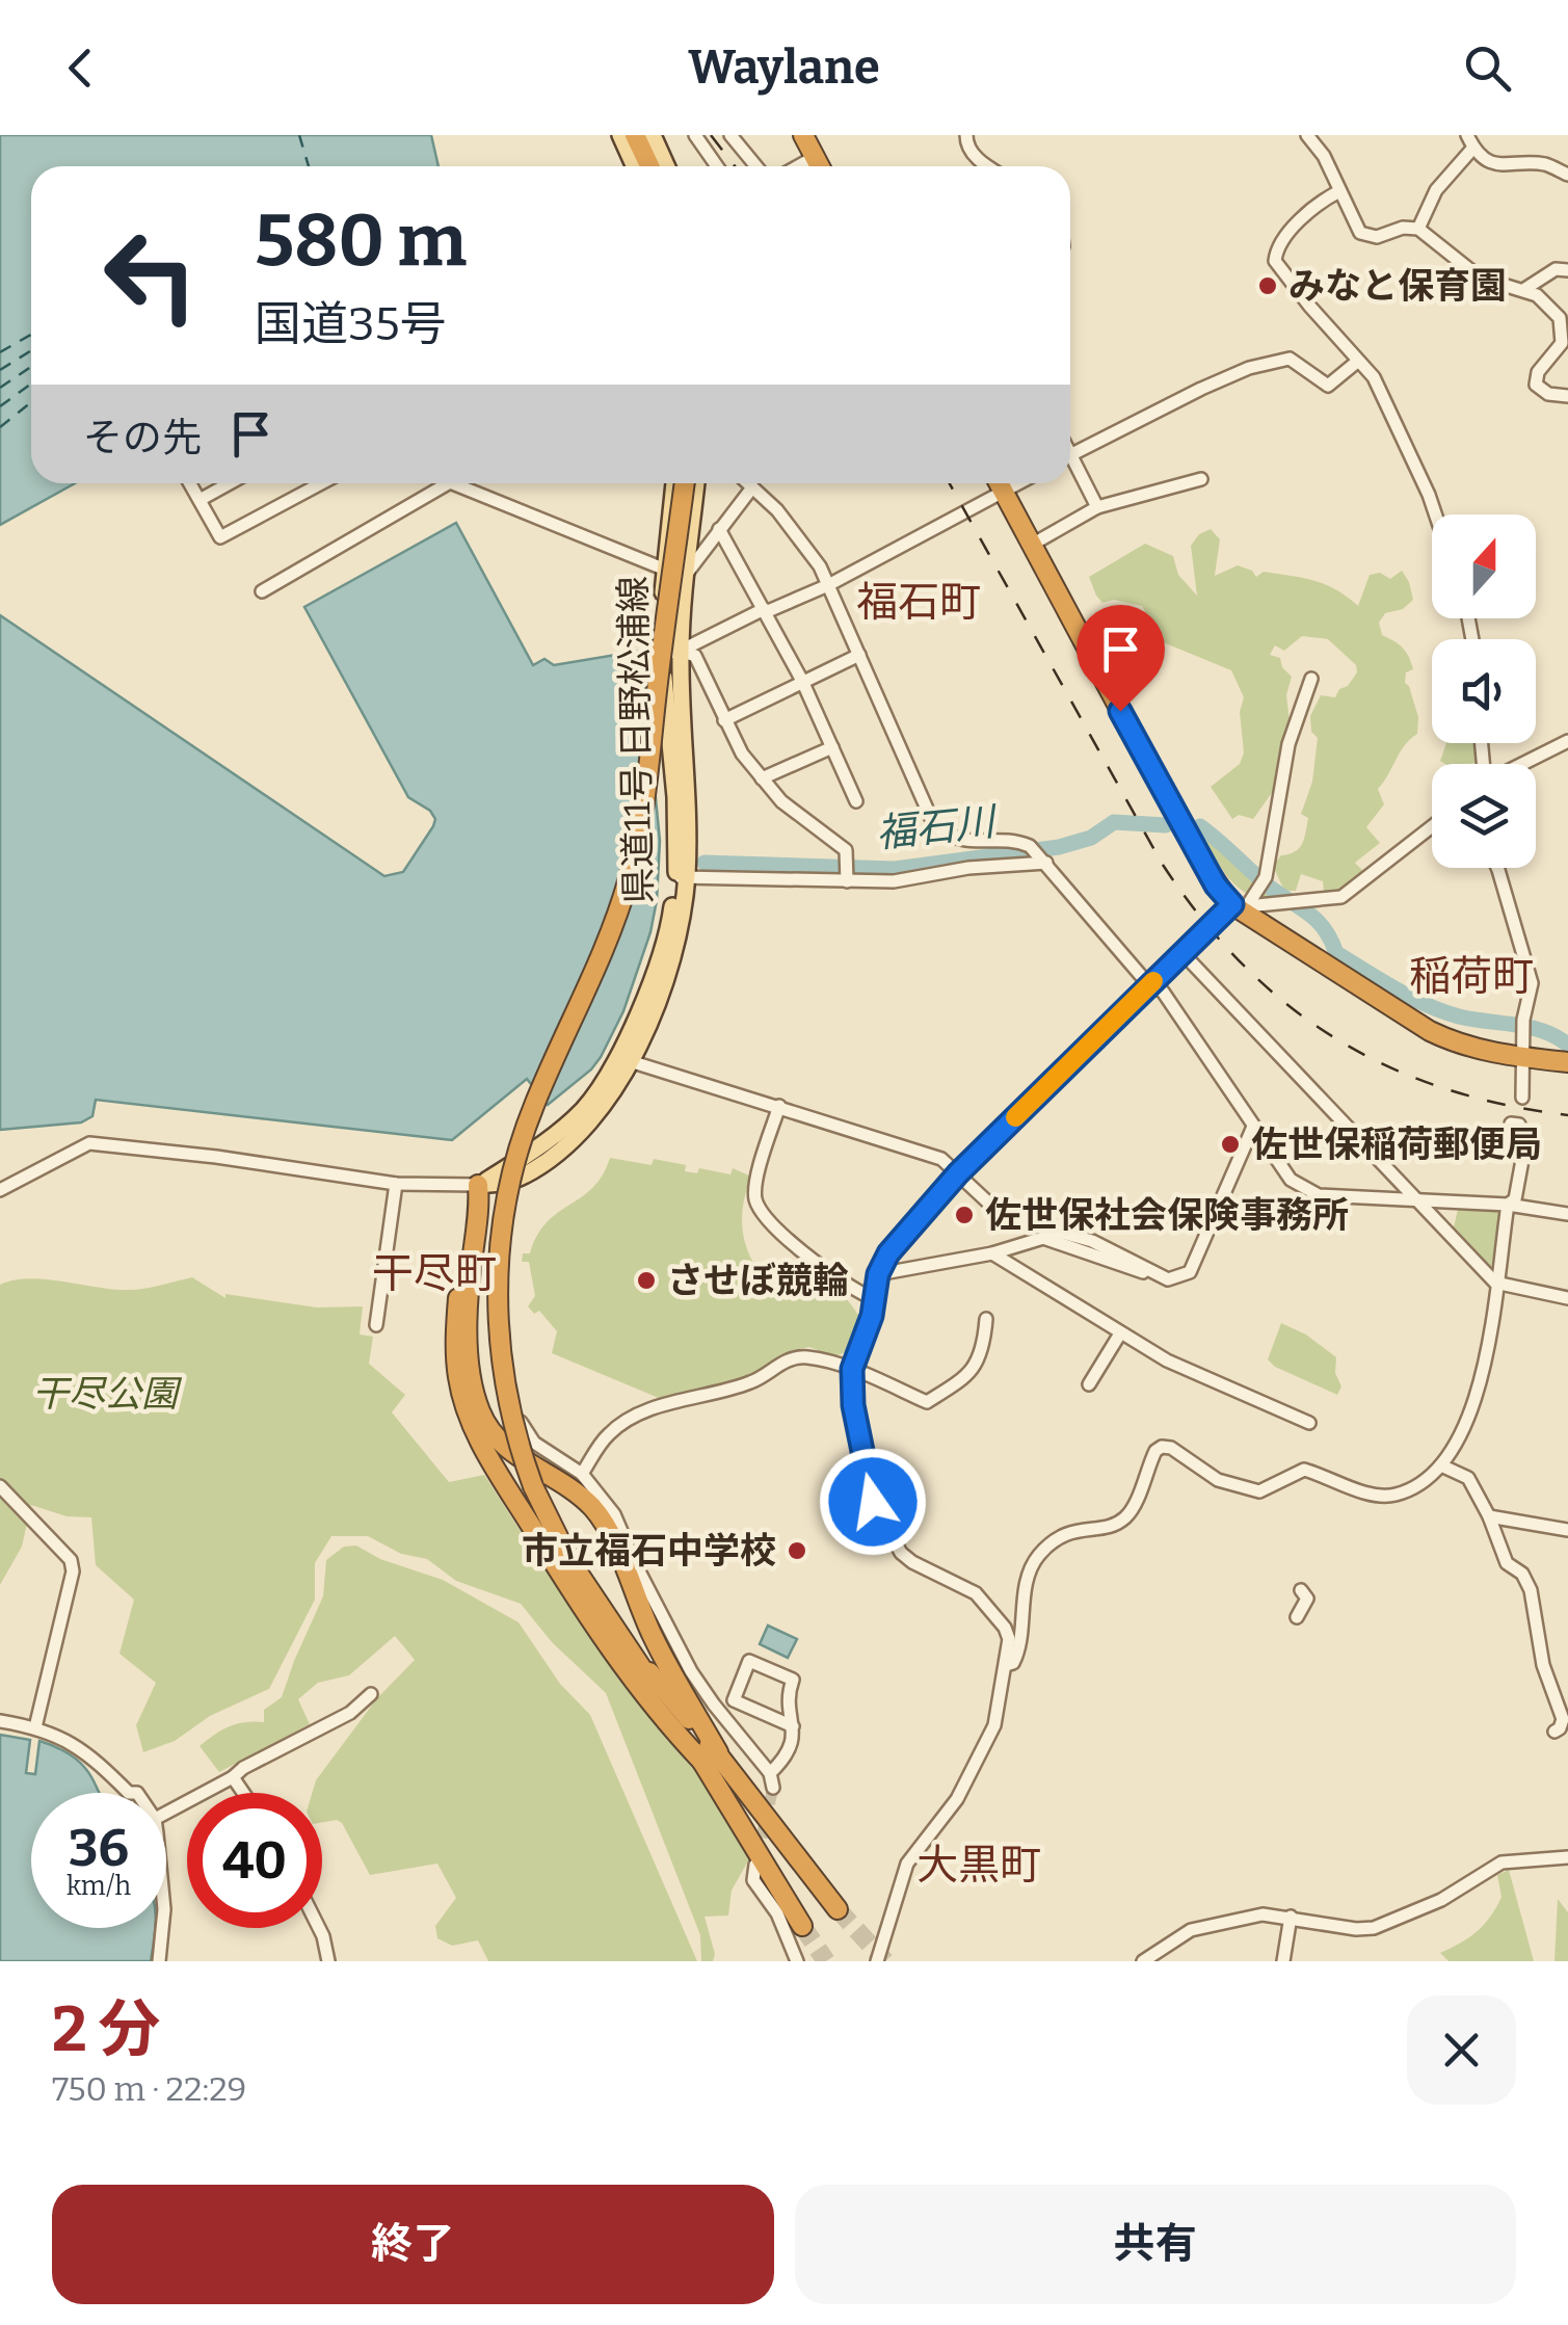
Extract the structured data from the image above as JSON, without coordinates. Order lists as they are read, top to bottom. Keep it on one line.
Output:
{"streets":{"main road":["県道11号 日野松浦線"]},"districts":["福石町","稲荷町","干尽町","大黒町"],"water":["福石川"],"parks":["干尽公園"],"places":["みなと保育園","佐世保稲荷郵便局","佐世保社会保険事務所","させぼ競輪","市立福石中学校"],"north":"top","page":{"header":"Waylane","turn":["580 m","国道35号"],"then":"その先","speed":"36 km/h","limit":"40","heading":["2 分","750 m · 22:29"],"buttons":["終了","共有"]}}
